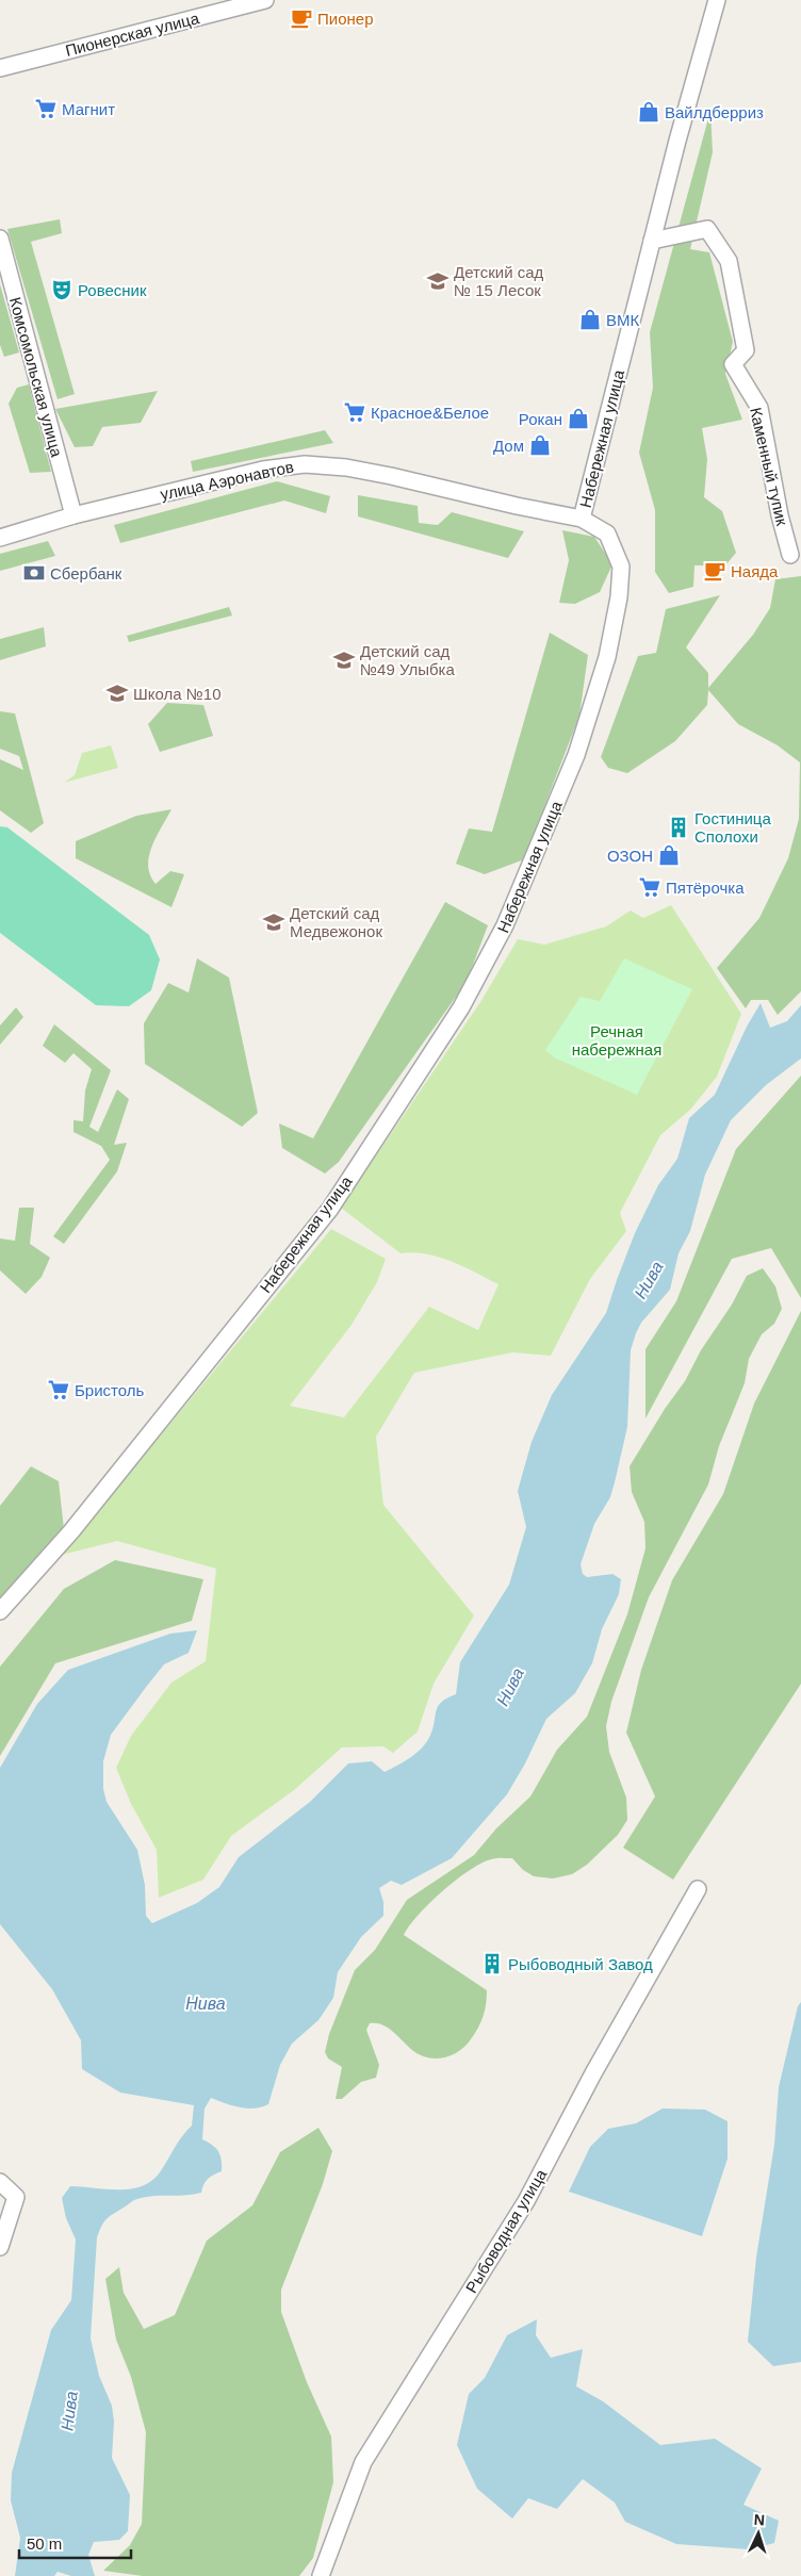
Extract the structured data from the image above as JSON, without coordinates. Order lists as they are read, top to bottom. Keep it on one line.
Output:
{"streets":{"street":["Пионерская улица","Комсомольская улица","Набережная улица","Каменный тупик","улица Аэронавтов","Рыбоводная улица"]},"crossings":[["Комсомольская улица","улица Аэронавтов"],["Набережная улица","Каменный тупик"],["Набережная улица","улица Аэронавтов"]],"water":["Нива"],"parks":["Речная набережная"],"places":{"cafe":["Пионер","Наяда"],"supermarket":["Магнит","Красное&Белое","Пятёрочка","Бристоль"],"shop":["Вайлдберриз","ВМК","Рокан","Дом","ОЗОН"],"school or university":["Детский сад № 15 Лесок","Детский сад №49 Улыбка","Школа №10","Детский сад Медвежонок"],"theatre":["Ровесник"],"bank":["Сбербанк"],"building":["Гостиница Сполохи","Рыбоводный Завод"]},"scale_bar":"50 m","north":"top"}
